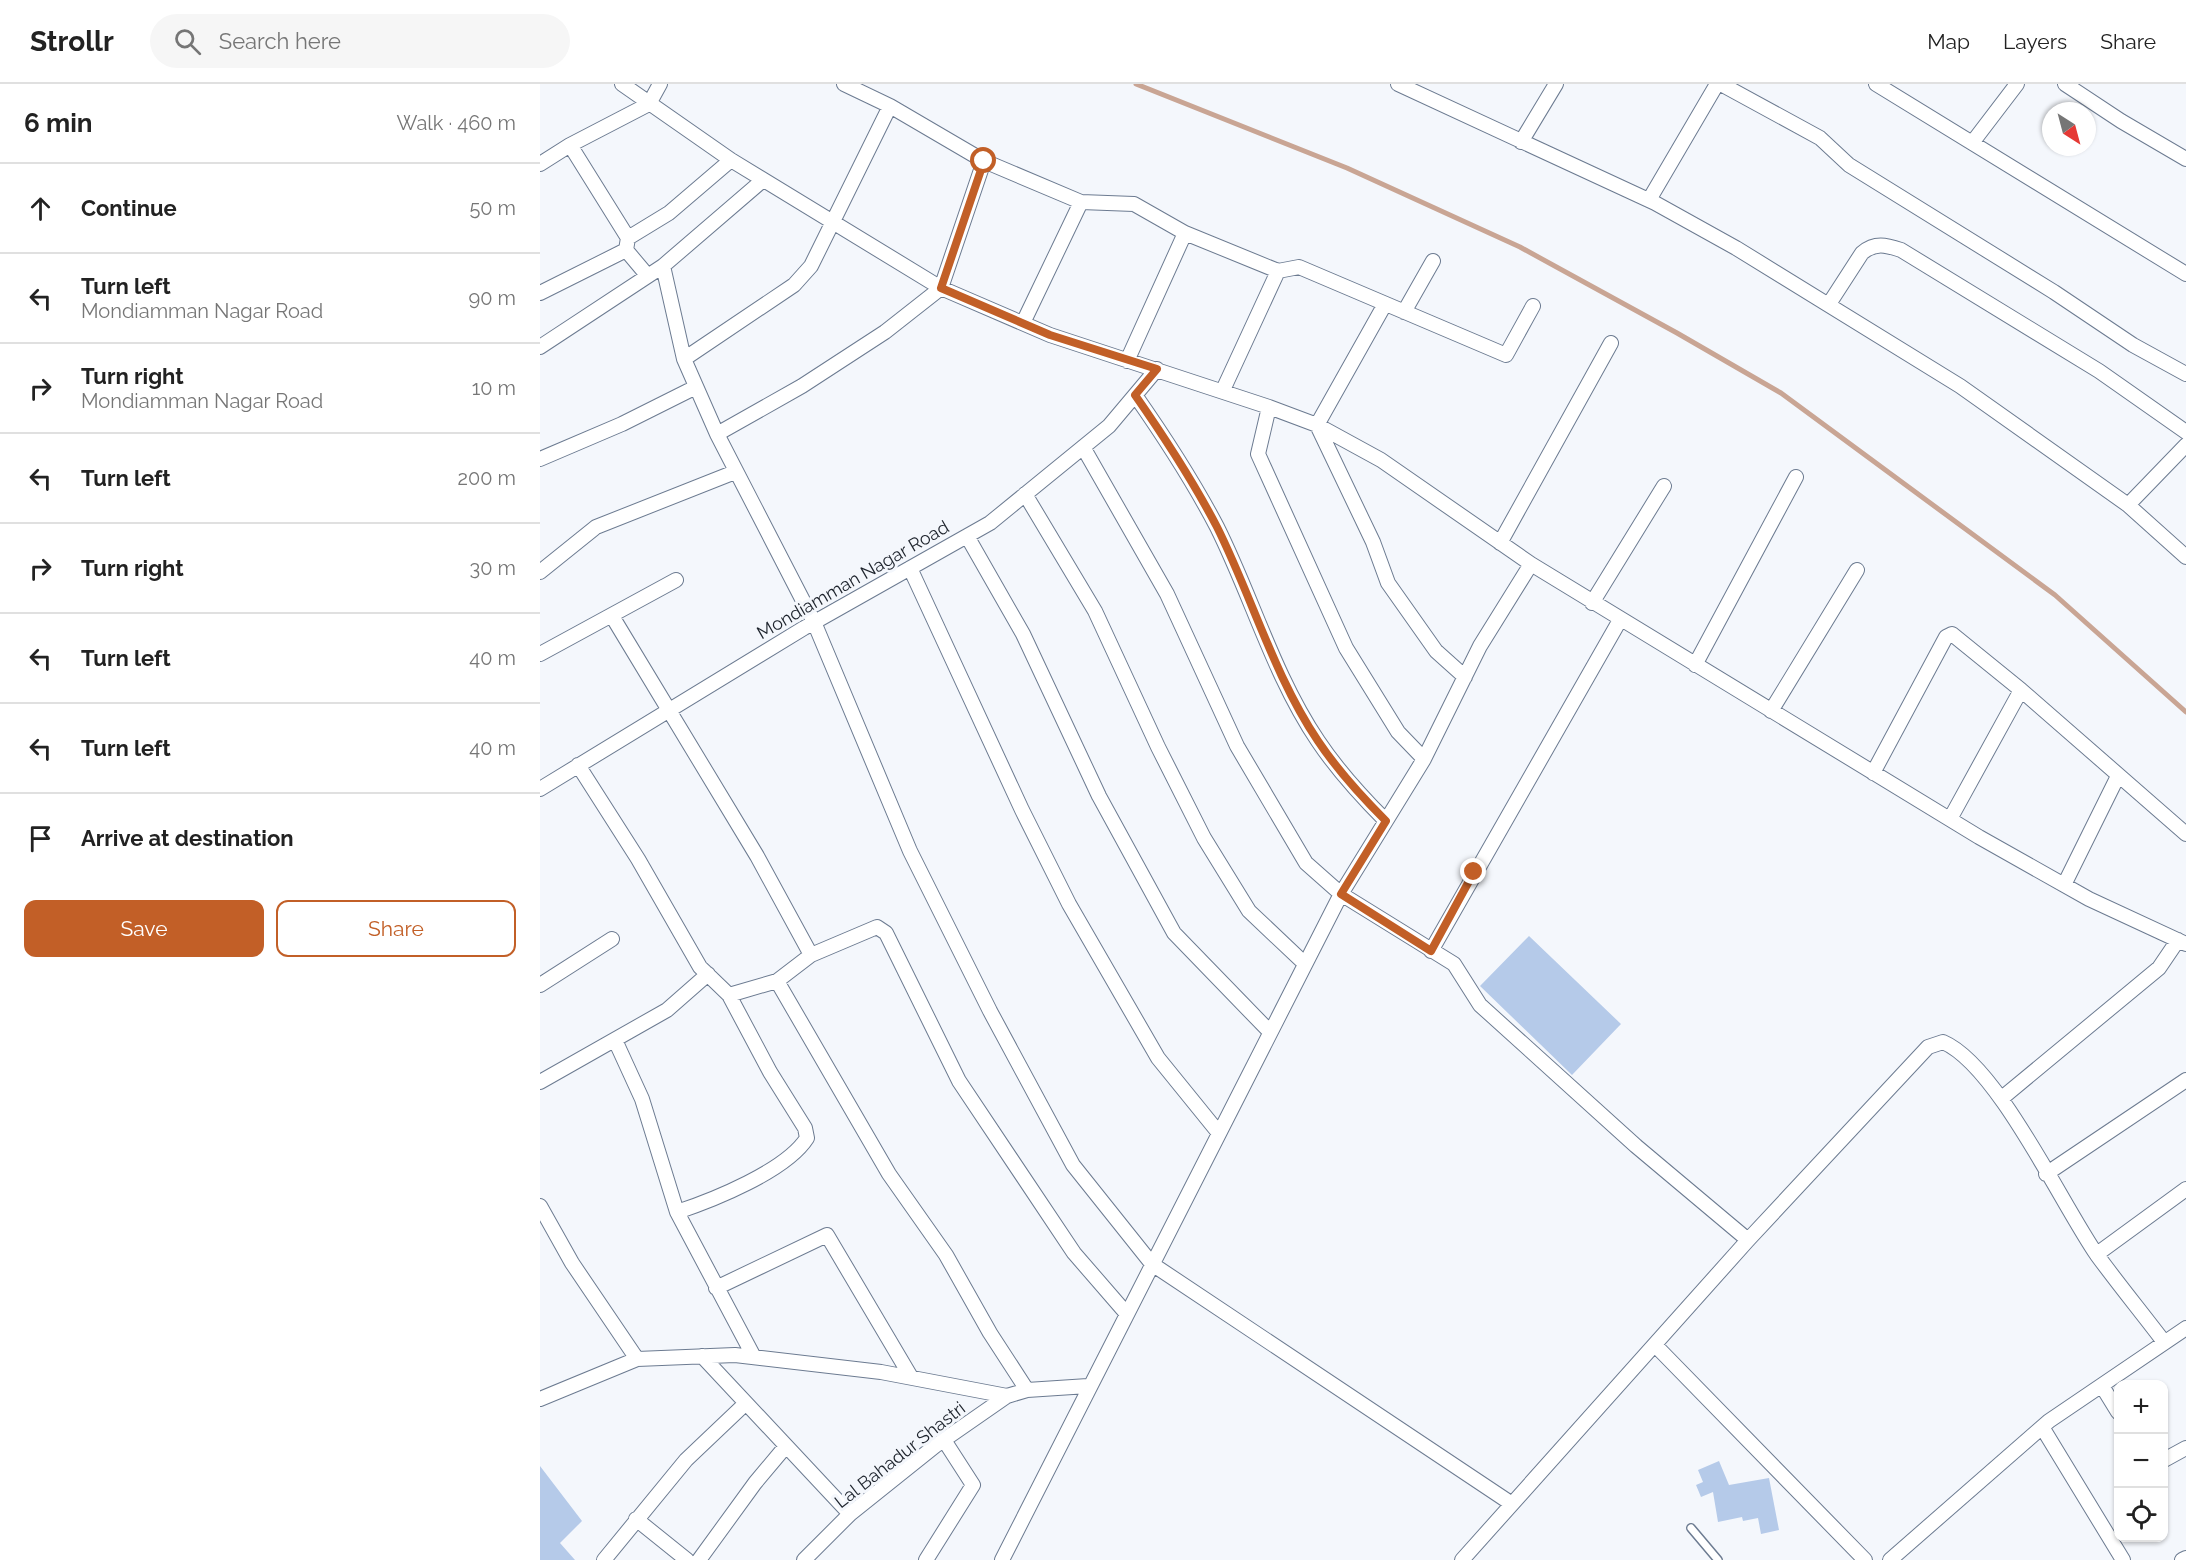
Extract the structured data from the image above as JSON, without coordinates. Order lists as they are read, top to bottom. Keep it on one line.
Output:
{"streets":{"street":["Mondiamman Nagar Road","Lal Bahadur Shastri"]},"north":"bottom right","page":{"header":"Strollr","search":"Search here","nav":["Map","Layers","Share"],"heading":["6 min","Walk · 460 m"],"list":[["Continue","50 m"],["Turn left","Mondiamman Nagar Road","90 m"],["Turn right","Mondiamman Nagar Road","10 m"],["Turn left","200 m"],["Turn right","30 m"],["Turn left","40 m"],["Turn left","40 m"],"Arrive at destination"],"buttons":["Save","Share"],"map_buttons":["+","−"]}}
